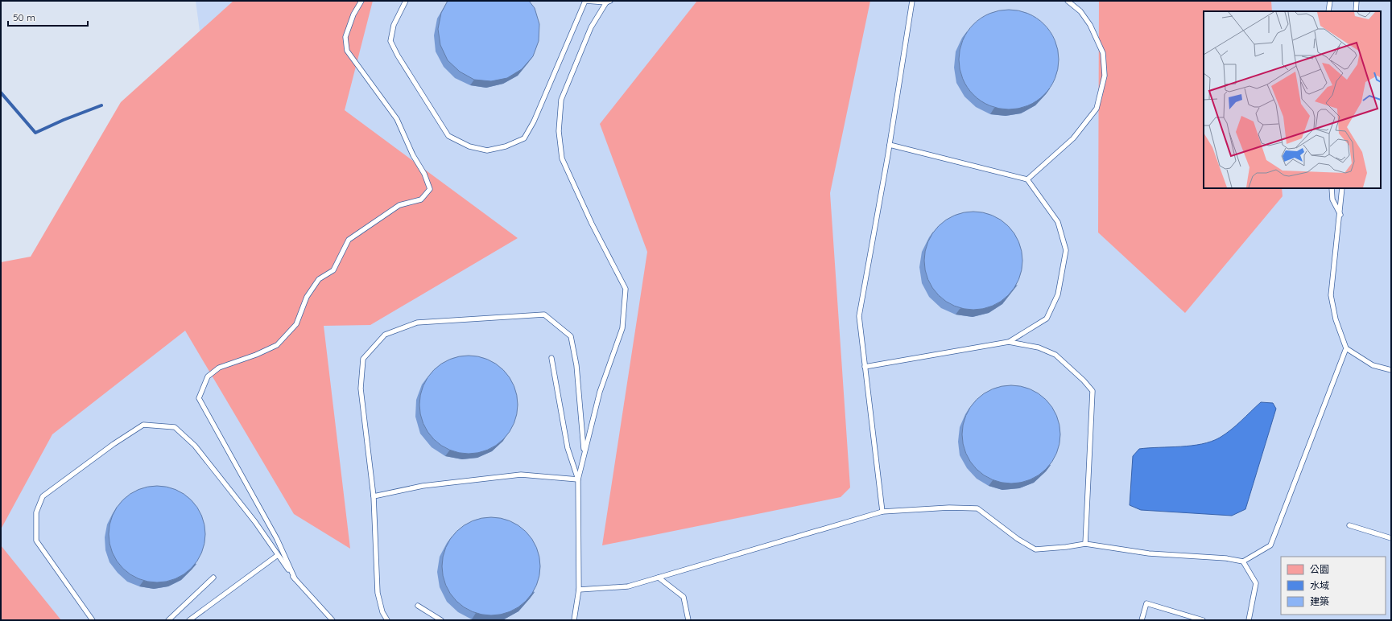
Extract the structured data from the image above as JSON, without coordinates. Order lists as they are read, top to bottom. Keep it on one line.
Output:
{"legend":["公園","水域","建築"],"scale_bar":"50 m"}
